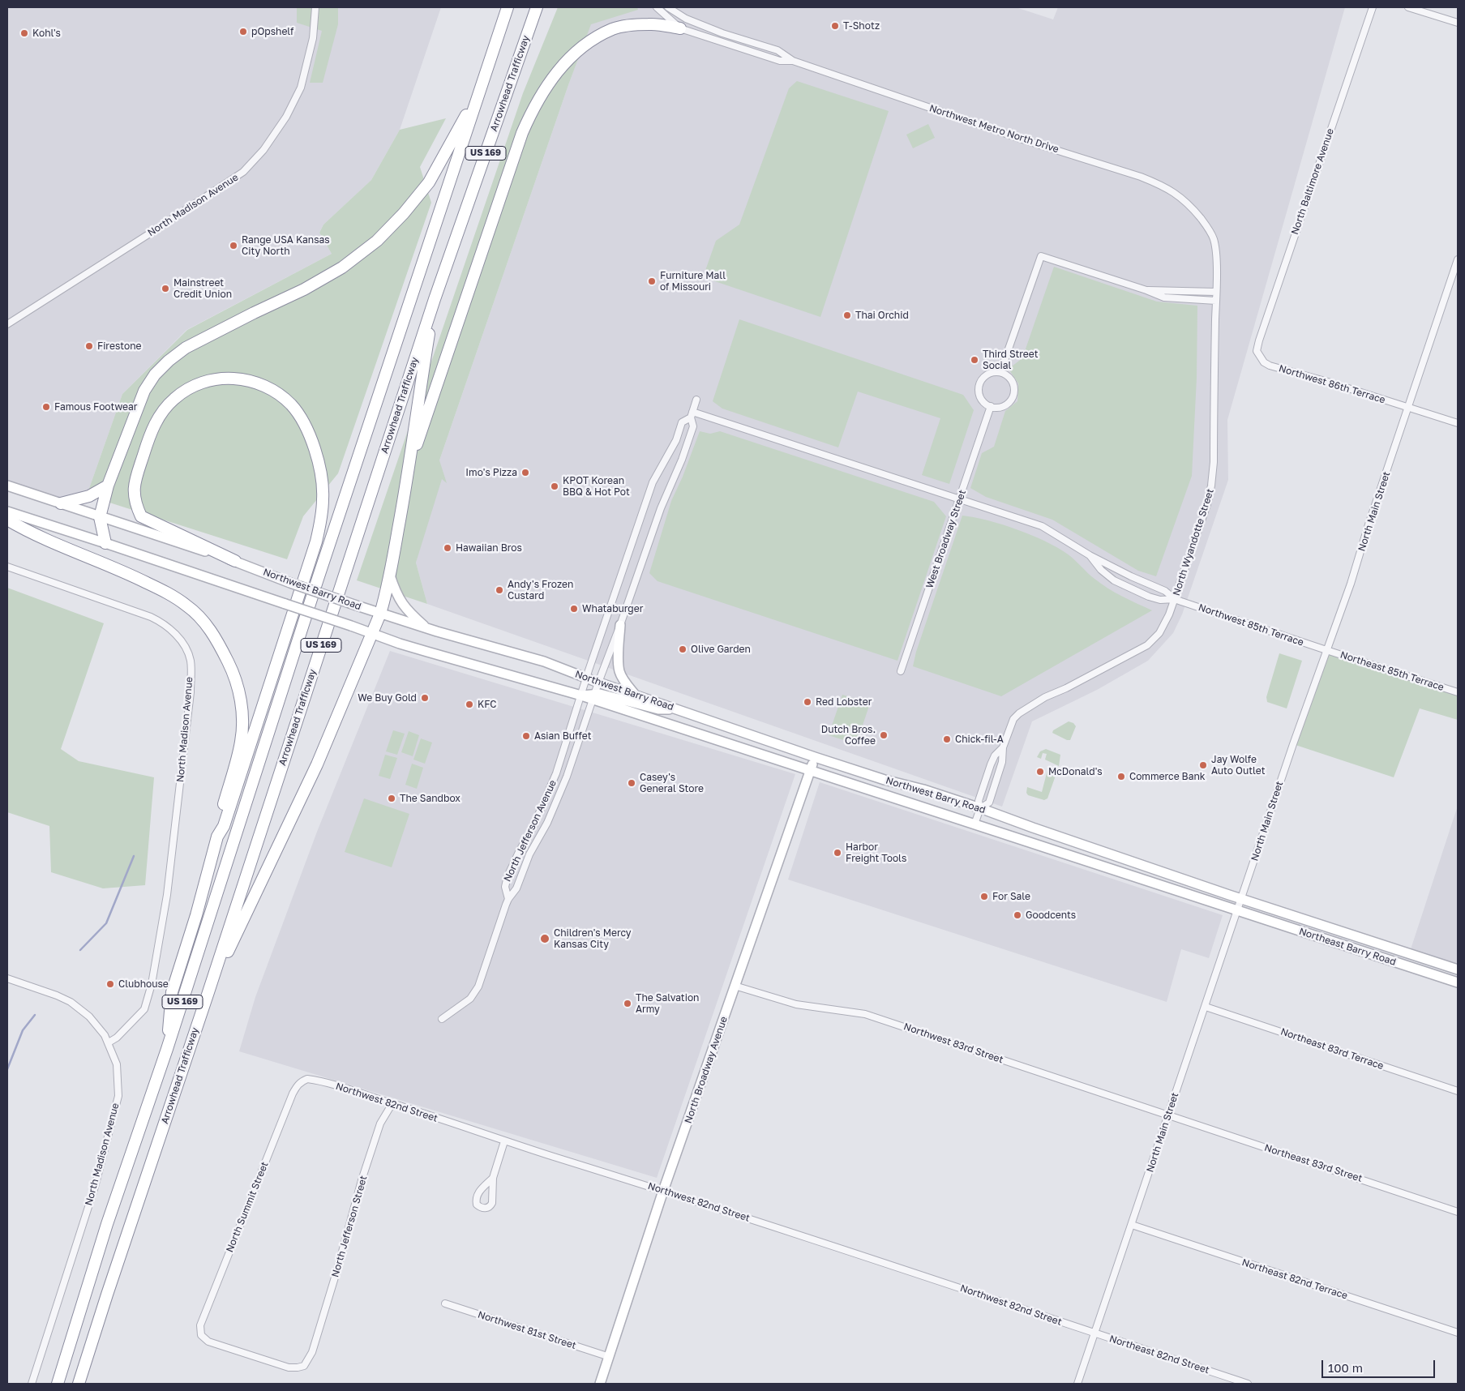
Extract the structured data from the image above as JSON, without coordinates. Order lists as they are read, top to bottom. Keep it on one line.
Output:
{"streets":{"highway":["Arrowhead Trafficway","US 169"],"main road":["Northwest Barry Road","Northeast Barry Road","North Broadway Avenue"],"street":["Northwest Metro North Drive","North Baltimore Avenue","North Madison Avenue","Northwest 86th Terrace","North Main Street","West Broadway Street","North Wyandotte Street","Northwest 85th Terrace","Northeast 85th Terrace","North Jefferson Avenue","Northwest 83rd Street","Northeast 83rd Terrace","Northwest 82nd Street","Northeast 83rd Street","North Summit Street","North Jefferson Street","Northeast 82nd Terrace","Northwest 81st Street","Northeast 82nd Street"]},"crossings":[["Northwest Metro North Drive","North Wyandotte Street"],["North Baltimore Avenue","Northwest 86th Terrace"],["Northwest 86th Terrace","North Main Street"],["North Main Street","Northwest Barry Road"],["North Main Street","Northwest 85th Terrace"],["North Main Street","Northeast 85th Terrace"],["North Main Street","Northeast Barry Road"],["North Main Street","Northwest 83rd Street"],["North Main Street","Northeast 83rd Terrace"],["North Main Street","Northwest 82nd Street"],["North Main Street","Northeast 83rd Street"],["North Main Street","Northeast 82nd Terrace"],["North Main Street","Northeast 82nd Street"],["North Wyandotte Street","Northwest Barry Road"],["North Wyandotte Street","Northwest 85th Terrace"],["Northwest Barry Road","North Jefferson Avenue"],["Northwest Barry Road","Northeast Barry Road"],["Northwest Barry Road","North Broadway Avenue"],["Northwest 85th Terrace","Northeast 85th Terrace"],["Northwest 83rd Street","North Broadway Avenue"],["Northwest 83rd Street","Northeast 83rd Street"],["North Broadway Avenue","Northwest 82nd Street"],["North Broadway Avenue","Northwest 81st Street"],["Northwest 82nd Street","North Summit Street"],["Northwest 82nd Street","North Jefferson Street"],["Northwest 82nd Street","Northeast 82nd Street"],["North Summit Street","North Jefferson Street"]],"places":["T-Shotz","pOpshelf","Kohl's","Range USA Kansas City North","Furniture Mall of Missouri","Mainstreet Credit Union","Thai Orchid","Firestone","Third Street Social","Famous Footwear","Imo's Pizza","KPOT Korean BBQ & Hot Pot","Hawaiian Bros","Andy's Frozen Custard","Whataburger","Olive Garden","We Buy Gold","Red Lobster","KFC","Dutch Bros. Coffee","Asian Buffet","Chick-fil-A","Jay Wolfe Auto Outlet","McDonald's","Commerce Bank","Casey's General Store","The Sandbox","Harbor Freight Tools","For Sale","Goodcents","Children's Mercy Kansas City","Clubhouse","The Salvation Army"],"scale_bar":"100 m"}
